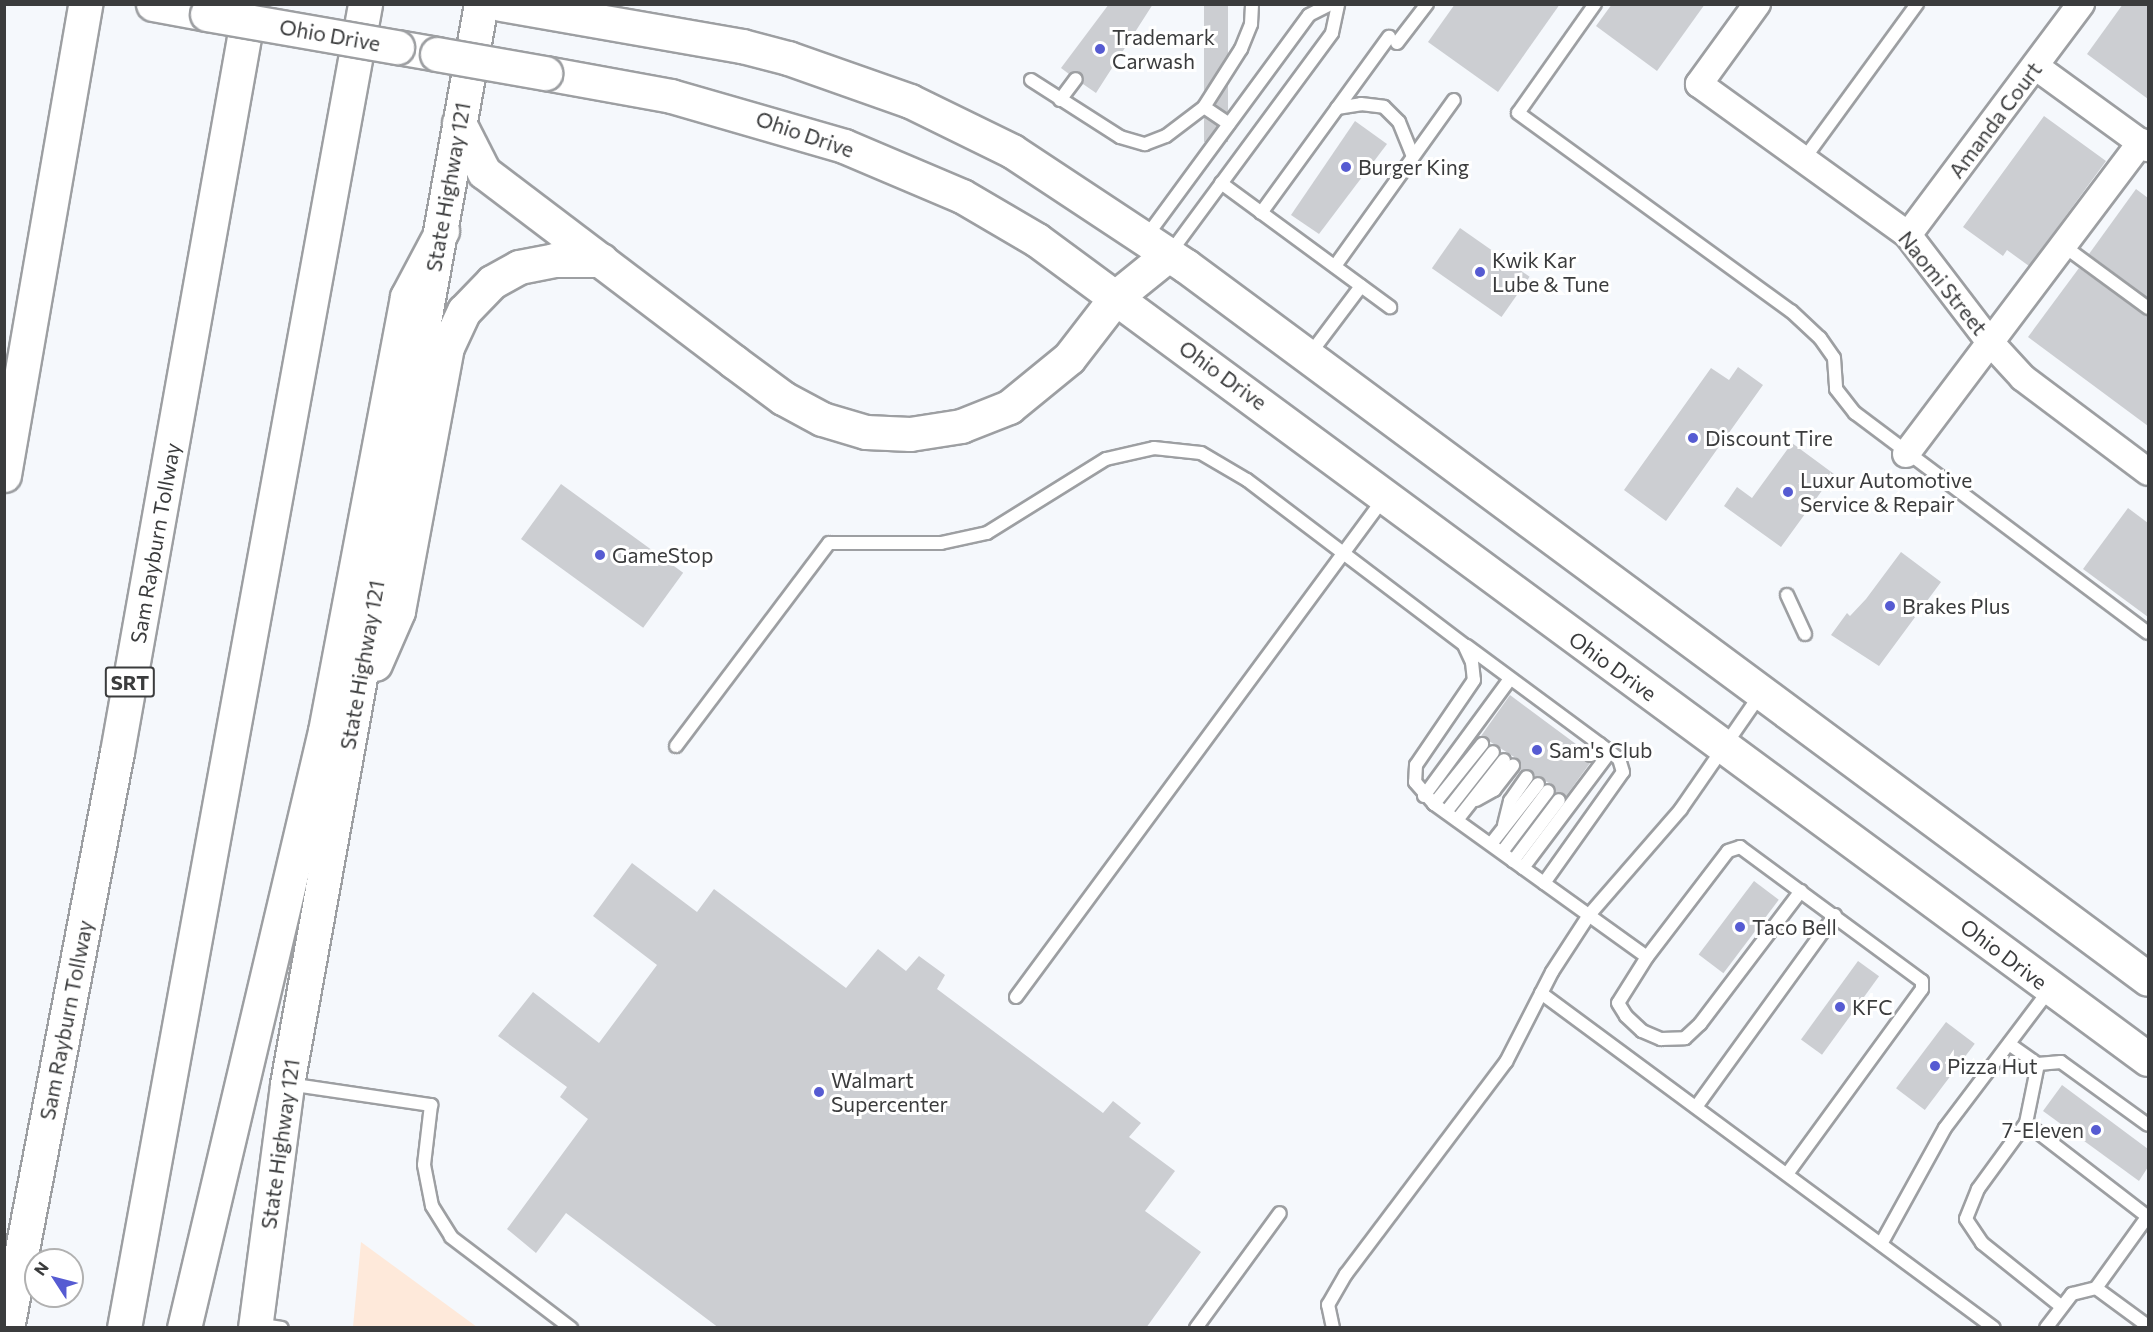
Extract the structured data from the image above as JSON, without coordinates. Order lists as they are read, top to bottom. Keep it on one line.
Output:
{"streets":{"main road":["Ohio Drive","State Highway 121","Sam Rayburn Tollway","SRT"],"street":["Amanda Court","Naomi Street"]},"crossings":[["Amanda Court","Naomi Street"]],"places":["Trademark Carwash","Burger King","Kwik Kar Lube & Tune","Discount Tire","Luxur Automotive Service & Repair","GameStop","Brakes Plus","Sam's Club","Taco Bell","KFC","Pizza Hut","Walmart Supercenter","7-Eleven"],"north":"top left"}
